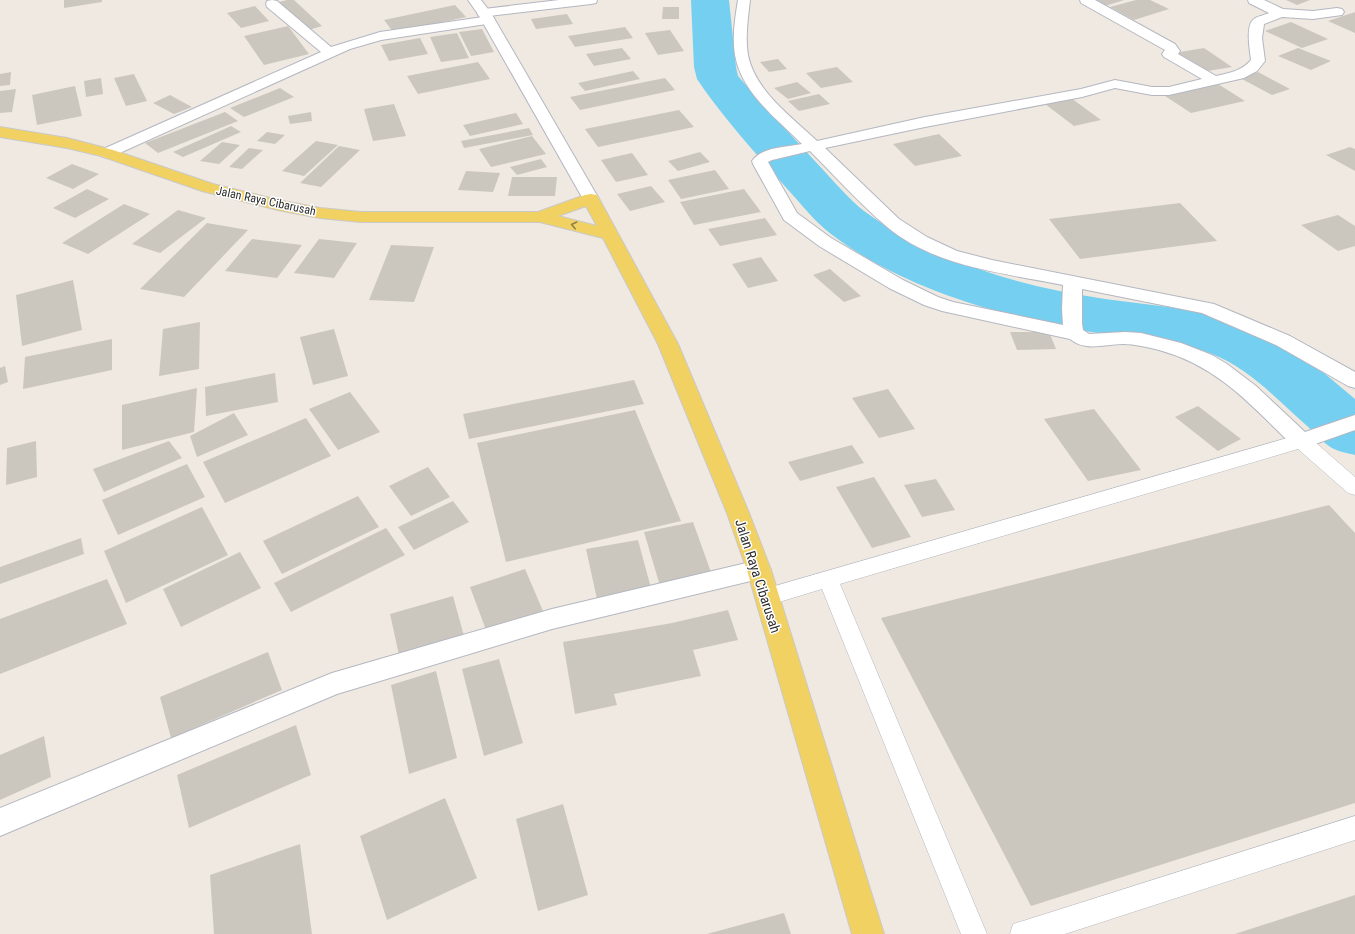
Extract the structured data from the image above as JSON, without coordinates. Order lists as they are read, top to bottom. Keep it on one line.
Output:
{"streets":{"main road":["Jalan Raya Cibarusah"]}}
